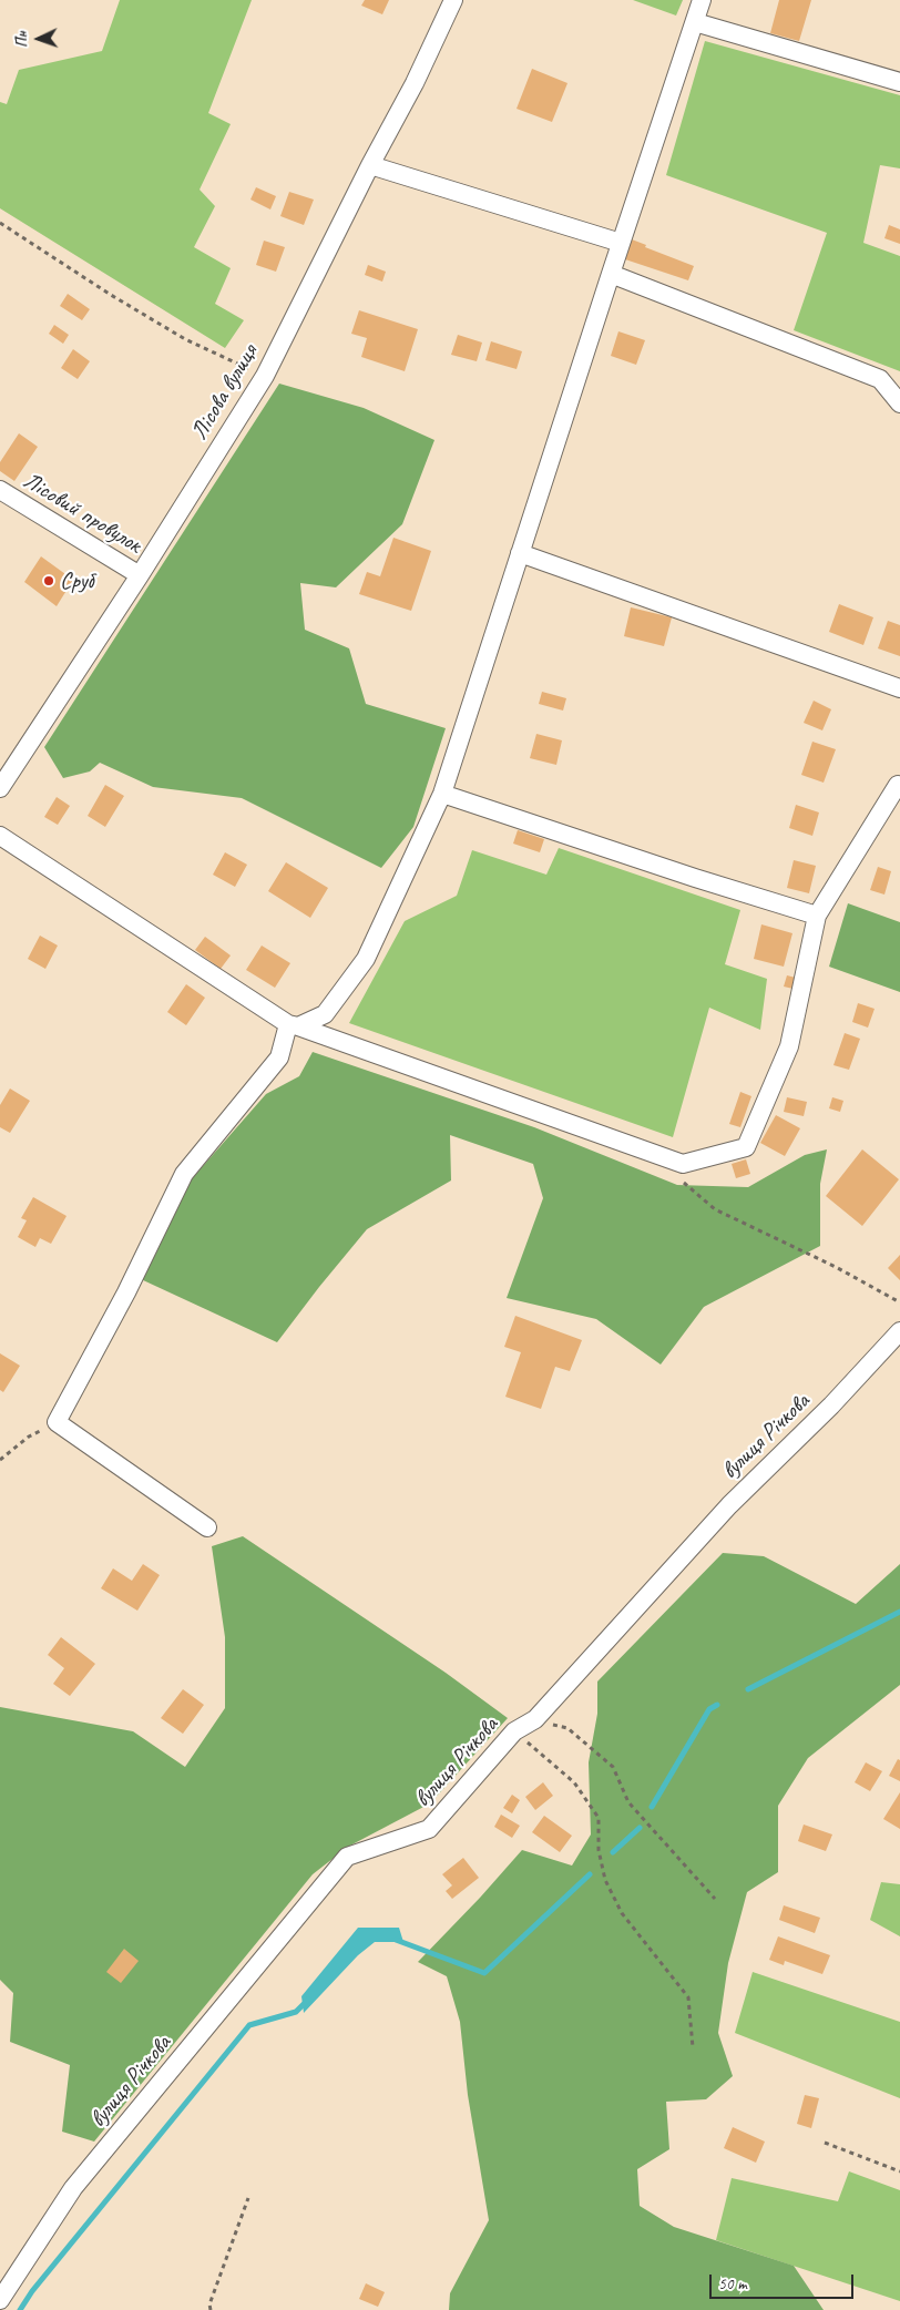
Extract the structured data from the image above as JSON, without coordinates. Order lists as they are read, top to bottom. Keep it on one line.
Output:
{"streets":{"street":["Лісова вулиця","Лісовий провулок","вулиця Річкова"]},"crossings":[["Лісова вулиця","Лісовий провулок"]],"places":["Сруб"],"scale_bar":"50 m","north":"left"}
